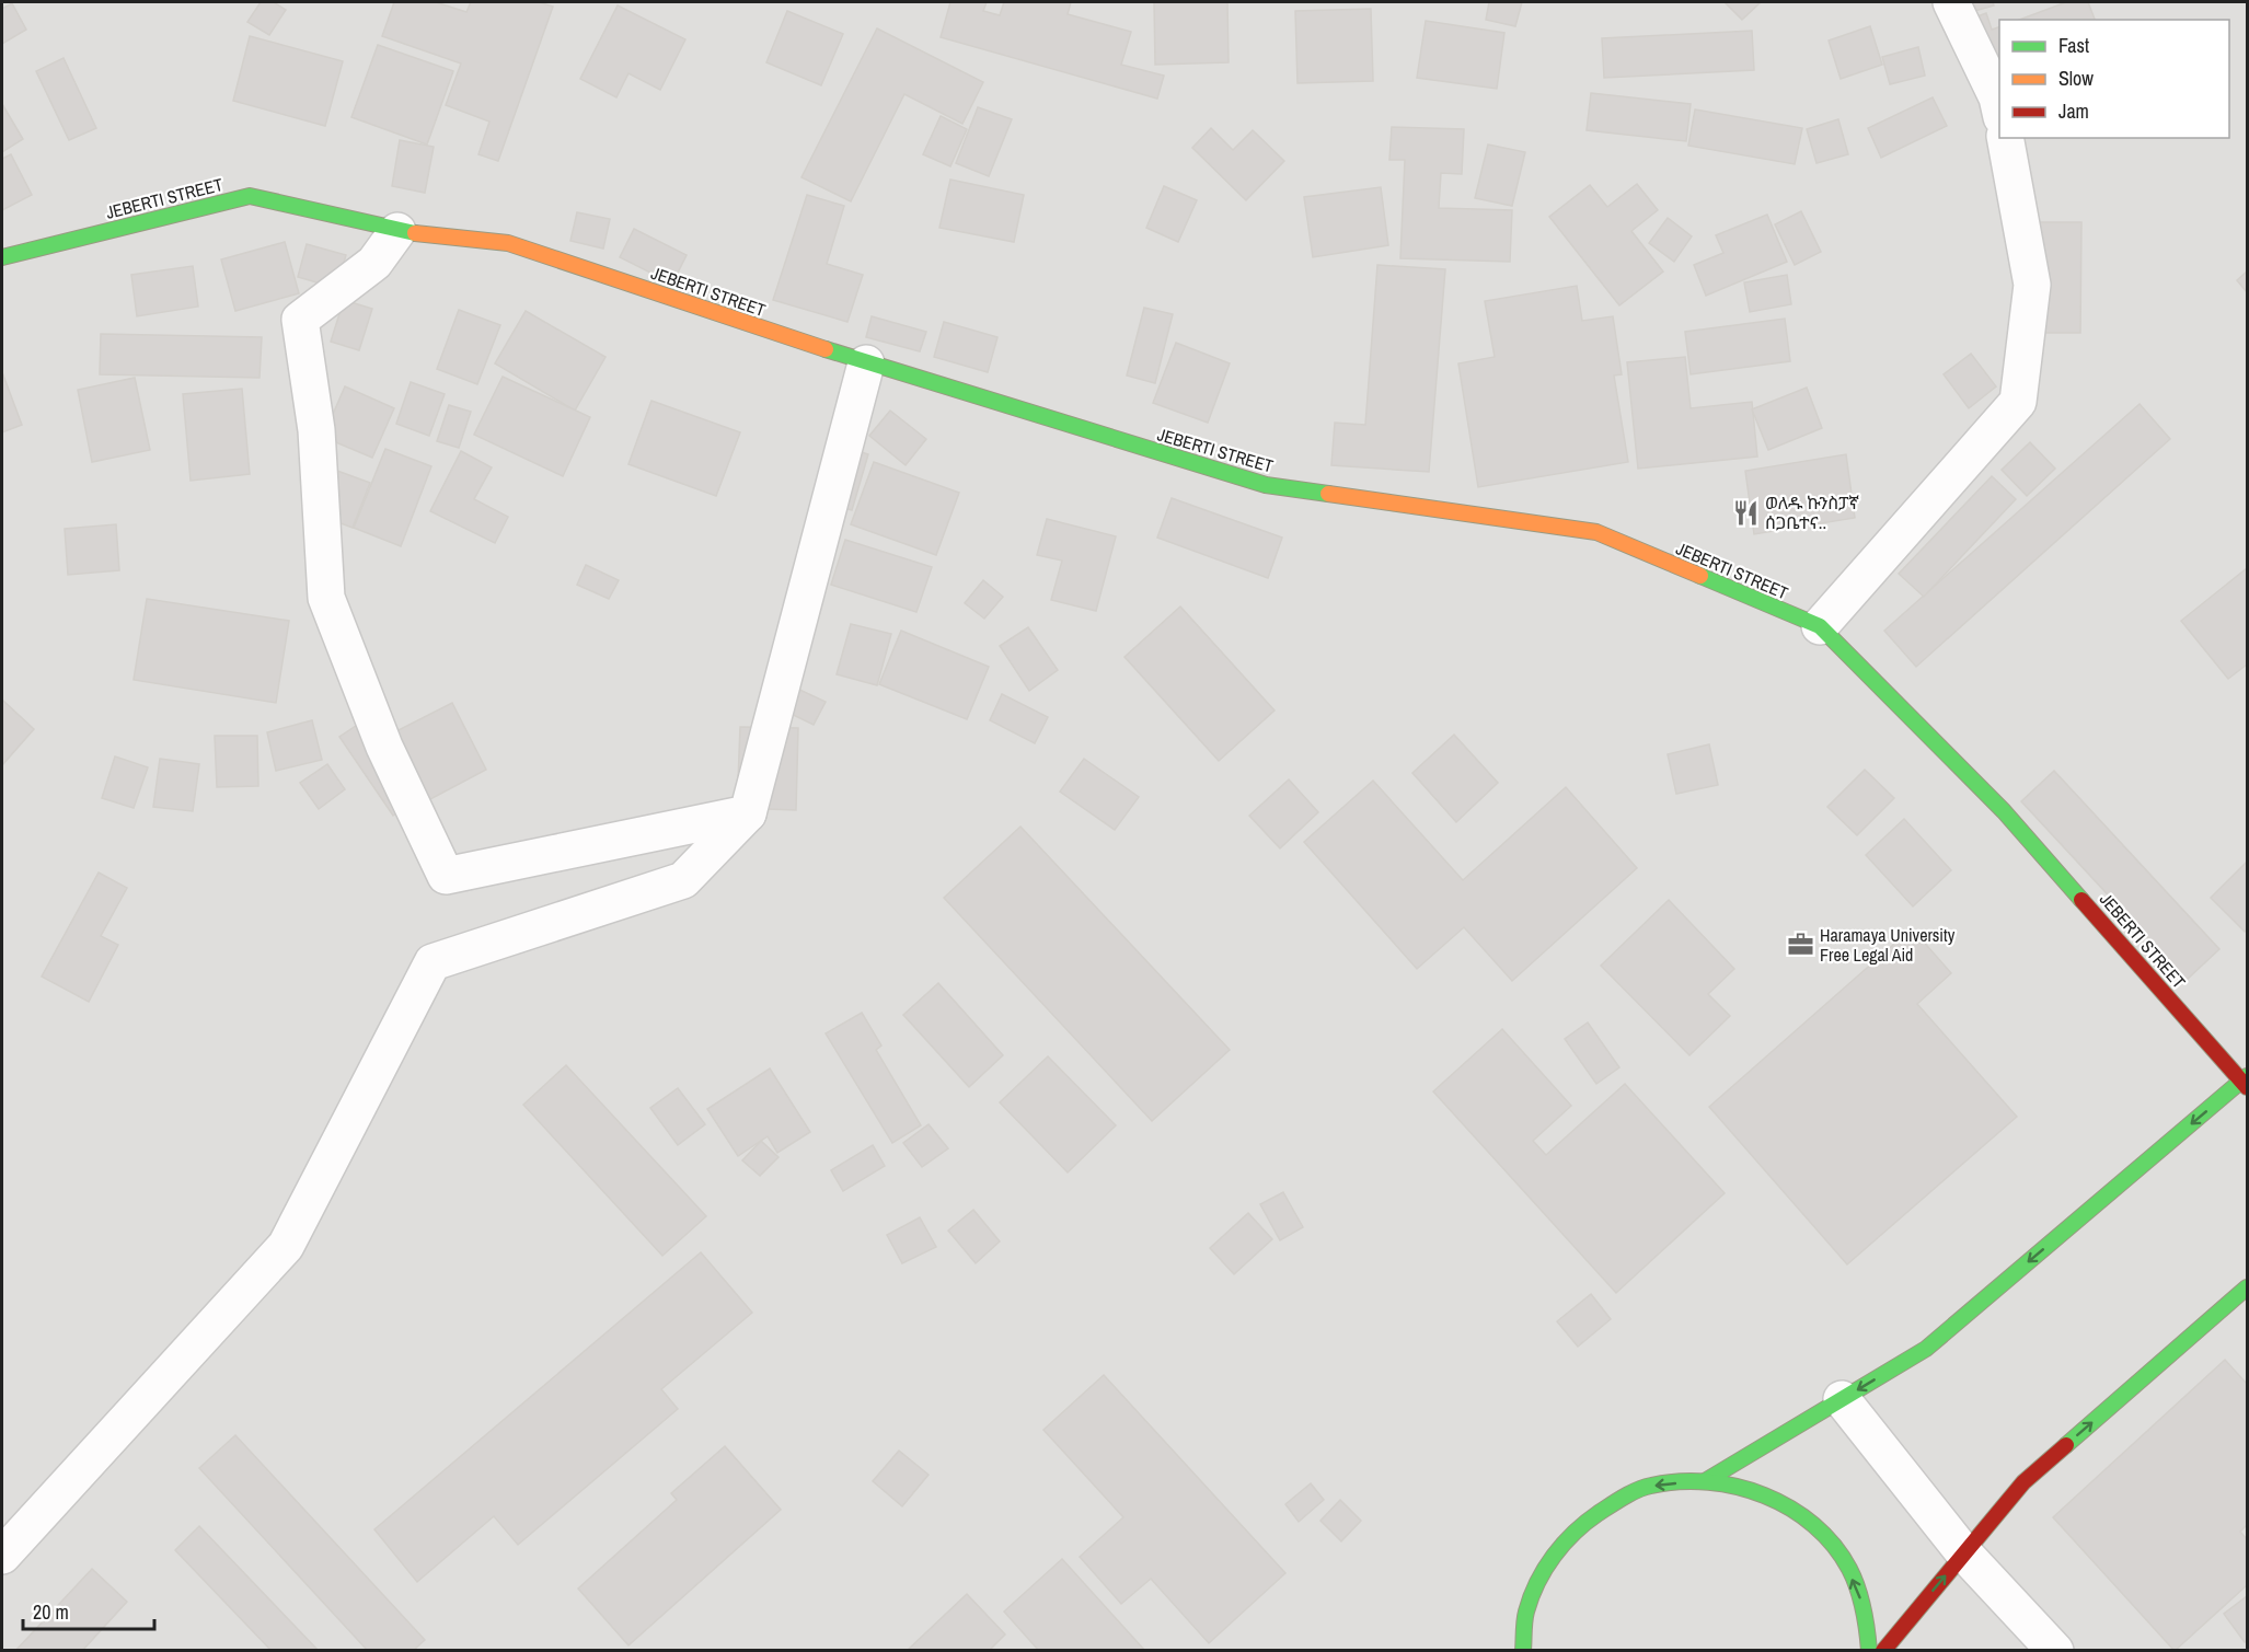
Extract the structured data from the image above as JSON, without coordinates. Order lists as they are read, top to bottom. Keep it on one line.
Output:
{"streets":{"street":["JEBERTI STREET"]},"places":{"restaurant":["ወለዱ ኩንስፓኛ ሰጋቤተና.."],"office":["Haramaya University Free Legal Aid"]},"legend":["Fast","Slow","Jam"],"scale_bar":"20 m"}
